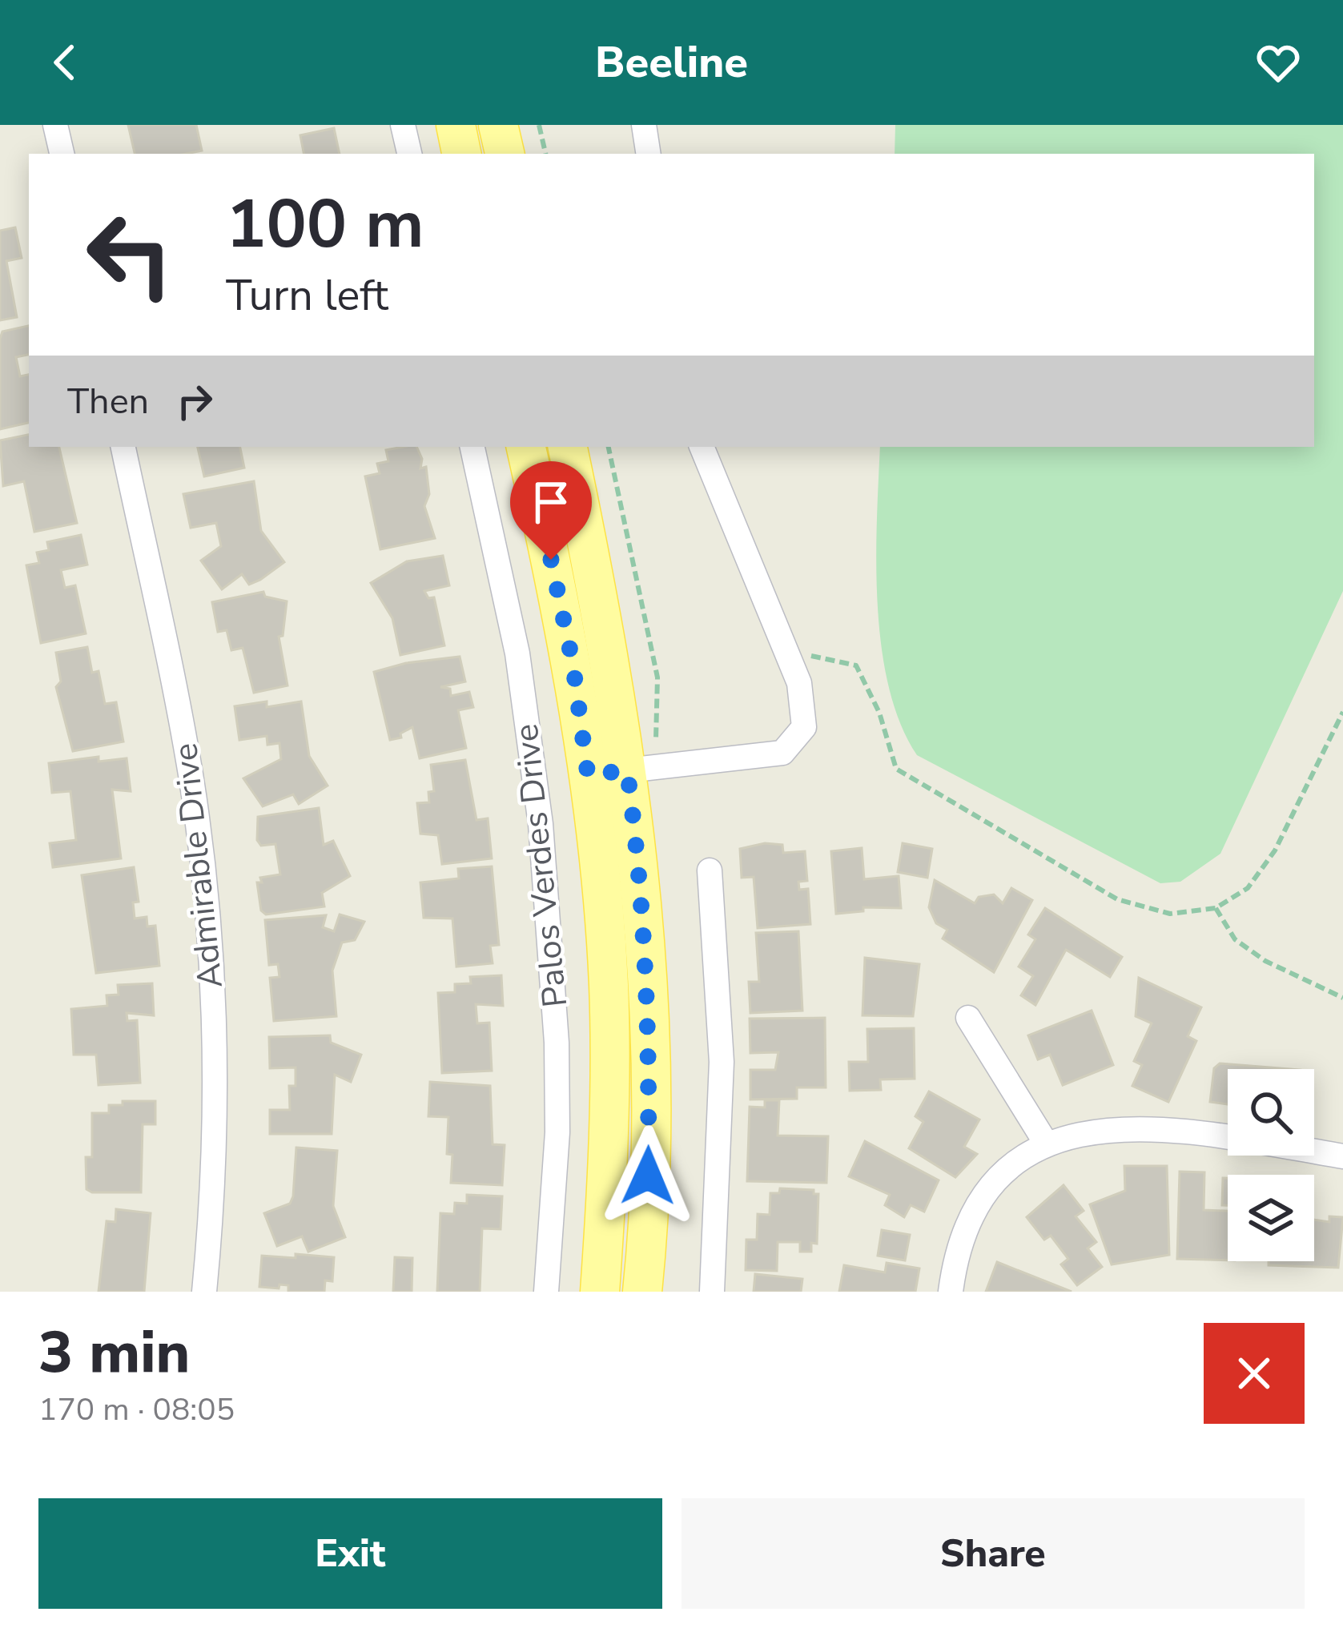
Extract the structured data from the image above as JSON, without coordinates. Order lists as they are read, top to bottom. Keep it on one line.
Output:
{"streets":{"street":["Admirable Drive","Palos Verdes Drive"]},"page":{"header":"Beeline","turn":["100 m","Turn left"],"then":"Then","heading":["3 min","170 m · 08:05"],"buttons":["Exit","Share"]}}
